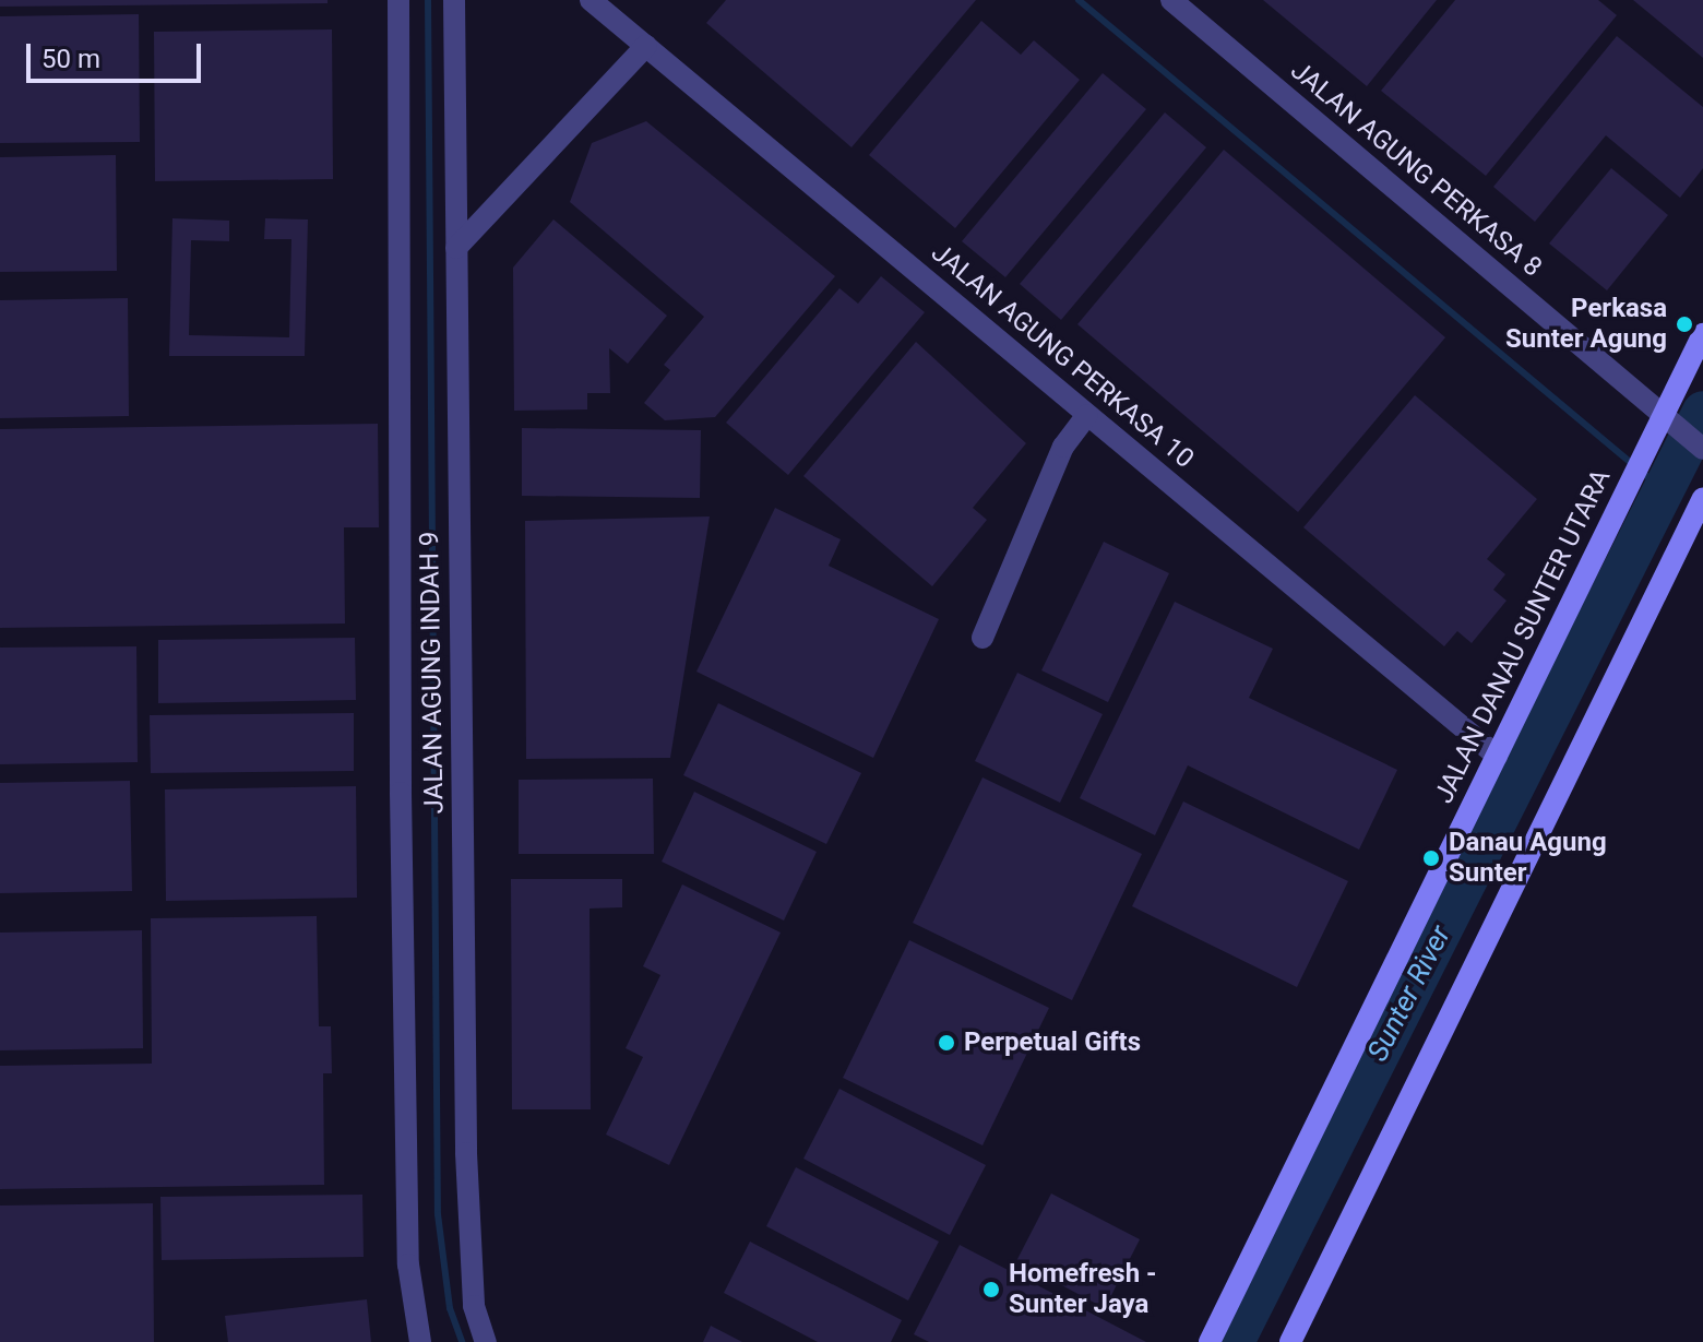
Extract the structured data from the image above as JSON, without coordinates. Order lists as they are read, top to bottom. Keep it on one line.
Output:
{"streets":{"main road":["JALAN DANAU SUNTER UTARA"],"street":["JALAN AGUNG PERKASA 8","JALAN AGUNG PERKASA 10","JALAN AGUNG INDAH 9"]},"crossings":[["JALAN AGUNG PERKASA 8","JALAN DANAU SUNTER UTARA"],["JALAN AGUNG PERKASA 10","JALAN DANAU SUNTER UTARA"]],"water":["Sunter River"],"places":["Perkasa Sunter Agung","Danau Agung Sunter","Perpetual Gifts","Homefresh - Sunter Jaya"],"scale_bar":"50 m"}
